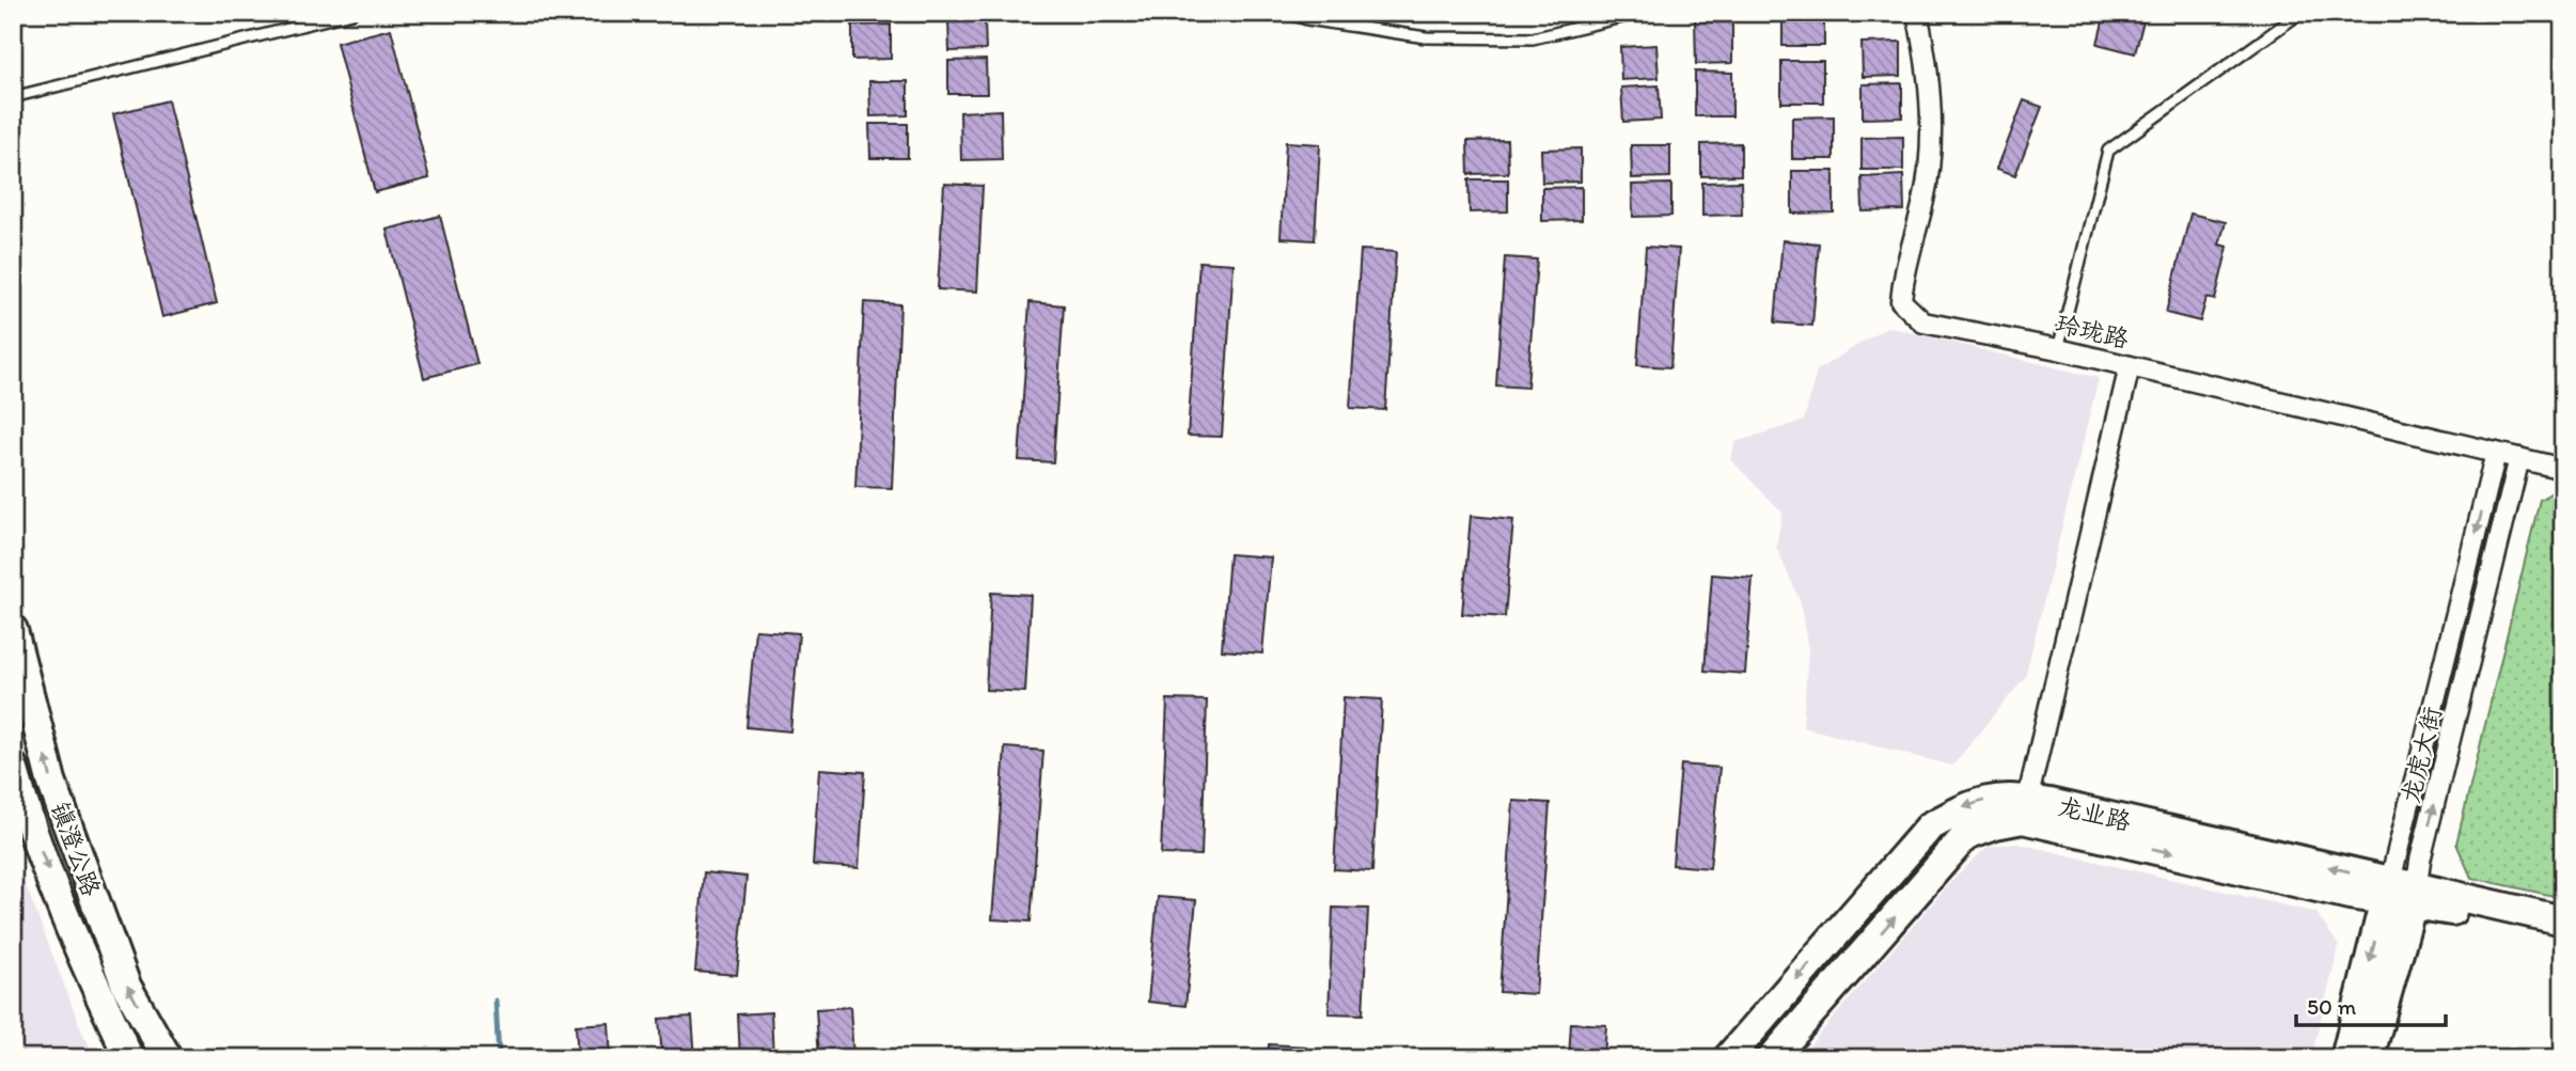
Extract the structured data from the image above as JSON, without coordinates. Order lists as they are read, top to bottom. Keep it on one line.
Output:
{"streets":{"street":["玲珑路","龙虎大街","龙业路","镇澄公路"]},"crossings":[["玲珑路","龙虎大街"],["龙虎大街","龙业路"]],"scale_bar":"50 m"}
